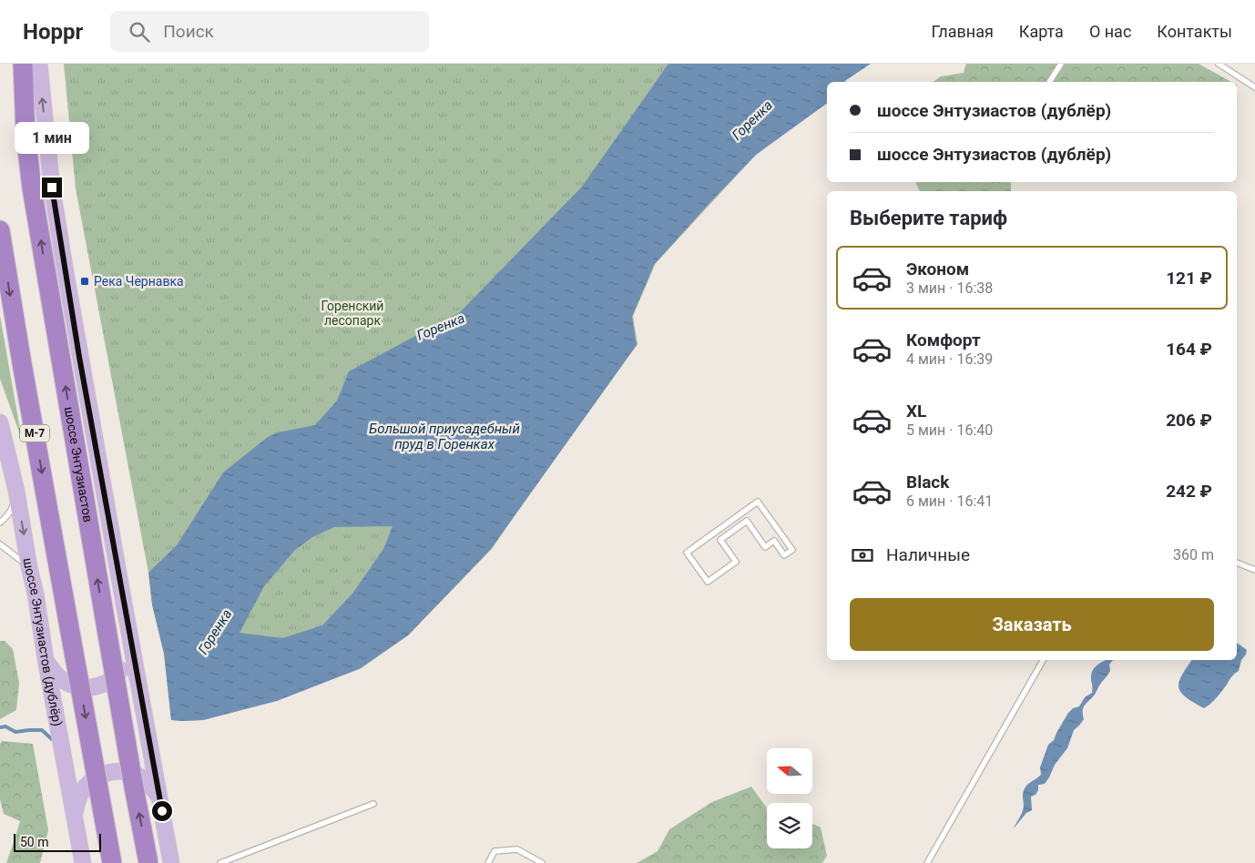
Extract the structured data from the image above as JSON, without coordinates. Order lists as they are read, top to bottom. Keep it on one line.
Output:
{"streets":{"highway":["М-7","шоссе Энтузиастов"],"main road":["шоссе Энтузиастов (дублёр)"]},"water":["Горенка","Большой приусадебный пруд в Горенках"],"parks":["Горенский лесопарк"],"places":{"transit":["Река Чернавка"]},"scale_bar":"50 m","north":"left","page":{"header":"Hoppr","search":"Поиск","nav":["Главная","Карта","О нас","Контакты"],"banner":["шоссе Энтузиастов (дублёр)","шоссе Энтузиастов (дублёр)"],"bubble":"1 мин","heading":"Выберите тариф","list":[{"name":"Эконом","note":"3 мин · 16:38","value":"121 ₽"},{"name":"Комфорт","note":"4 мин · 16:39","value":"164 ₽"},{"name":"XL","note":"5 мин · 16:40","value":"206 ₽"},{"name":"Black","note":"6 мин · 16:41","value":"242 ₽"}],"pay":["Наличные","360 m"],"buttons":"Заказать","scale":"50 m"}}
